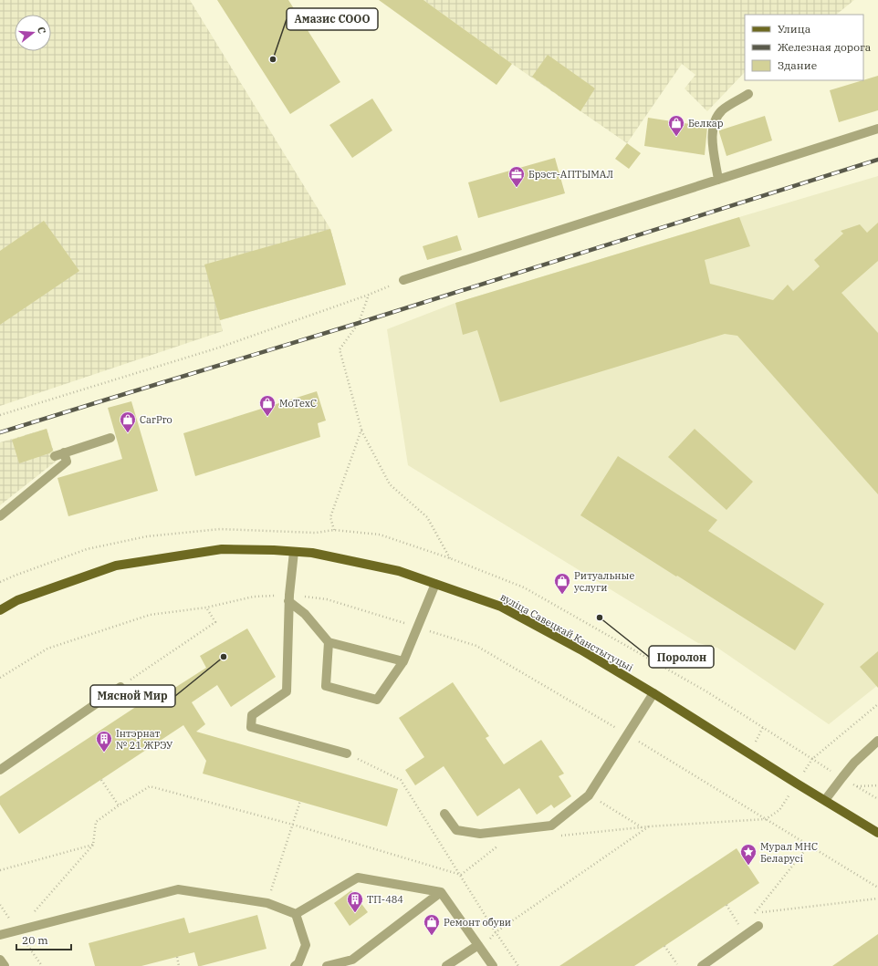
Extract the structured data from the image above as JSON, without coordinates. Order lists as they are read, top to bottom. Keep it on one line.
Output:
{"streets":{"main road":["вуліца Савецкай Канстытуцыі"]},"places":{"other":["Амазис СООО","Поролон","Мясной Мир"],"shop":["Белкар","MoTexC","CarPro","Ритуальные услуги","Ремонт обуви"],"office":["Брэст-АПТЫМАЛ"],"building":["Інтэрнат № 21 ЖРЭУ","ТП-484"],"place":["Мурал МНС Беларусі"]},"legend":["Улица","Железная дорога","Здание"],"scale_bar":"20 m","north":"right"}
